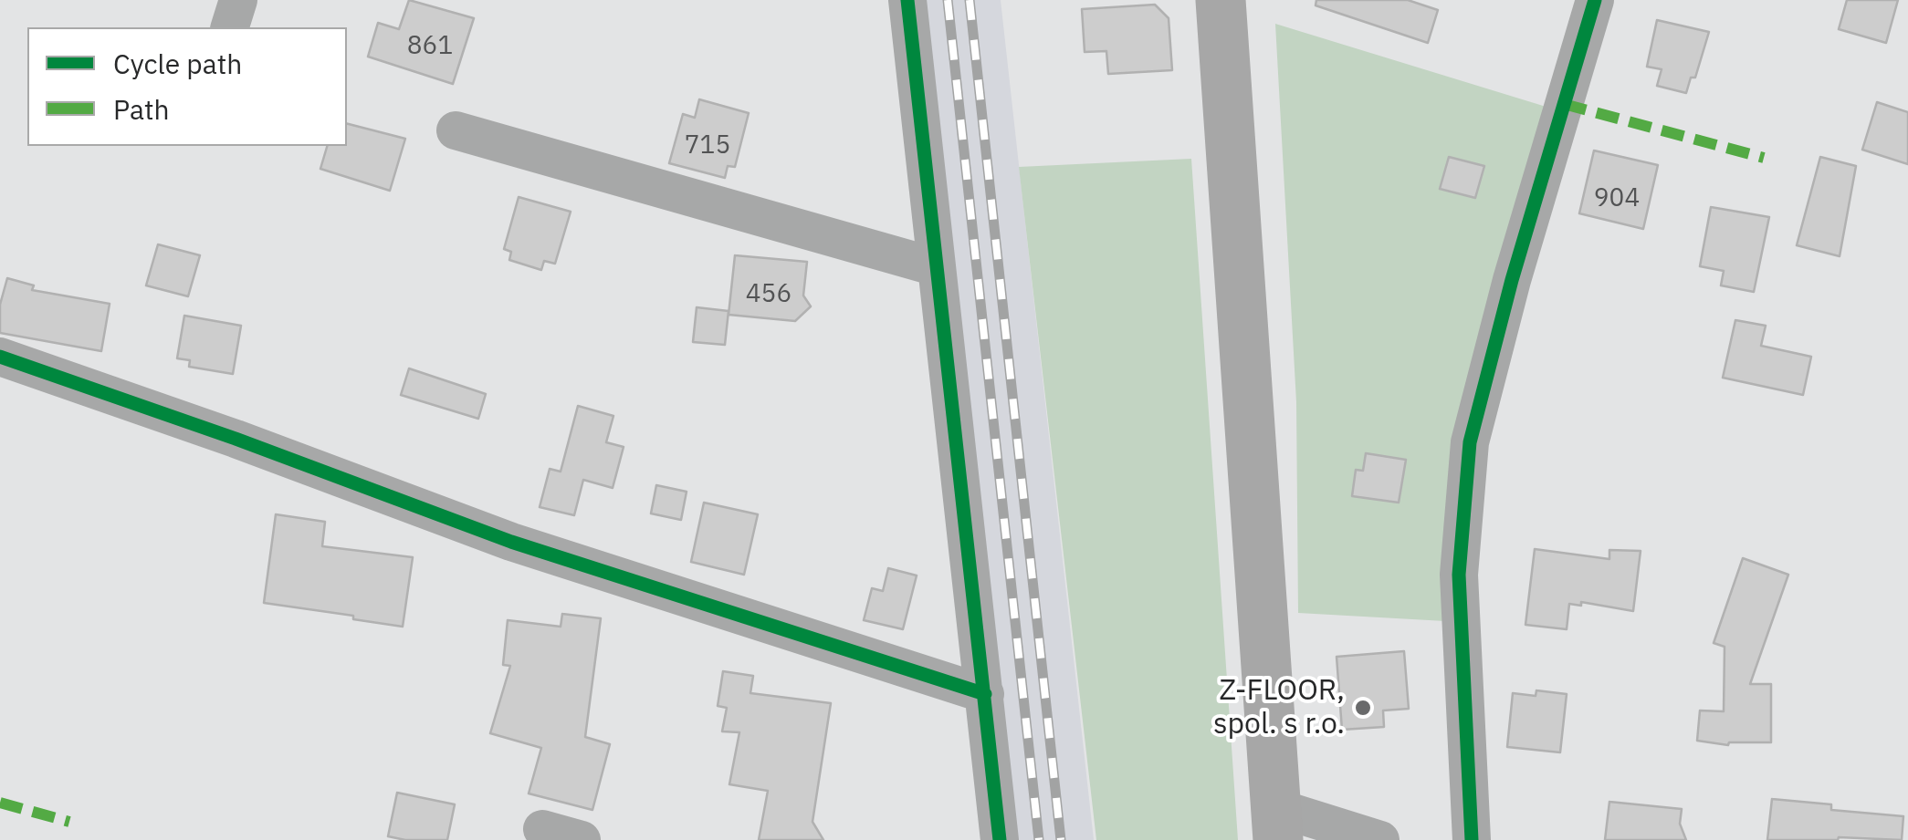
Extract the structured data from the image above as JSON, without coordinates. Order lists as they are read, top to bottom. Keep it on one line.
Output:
{"places":["Z-FLOOR, spol. s r.o."],"house_numbers":["861","715","904","456"],"legend":["Cycle path","Path"]}
